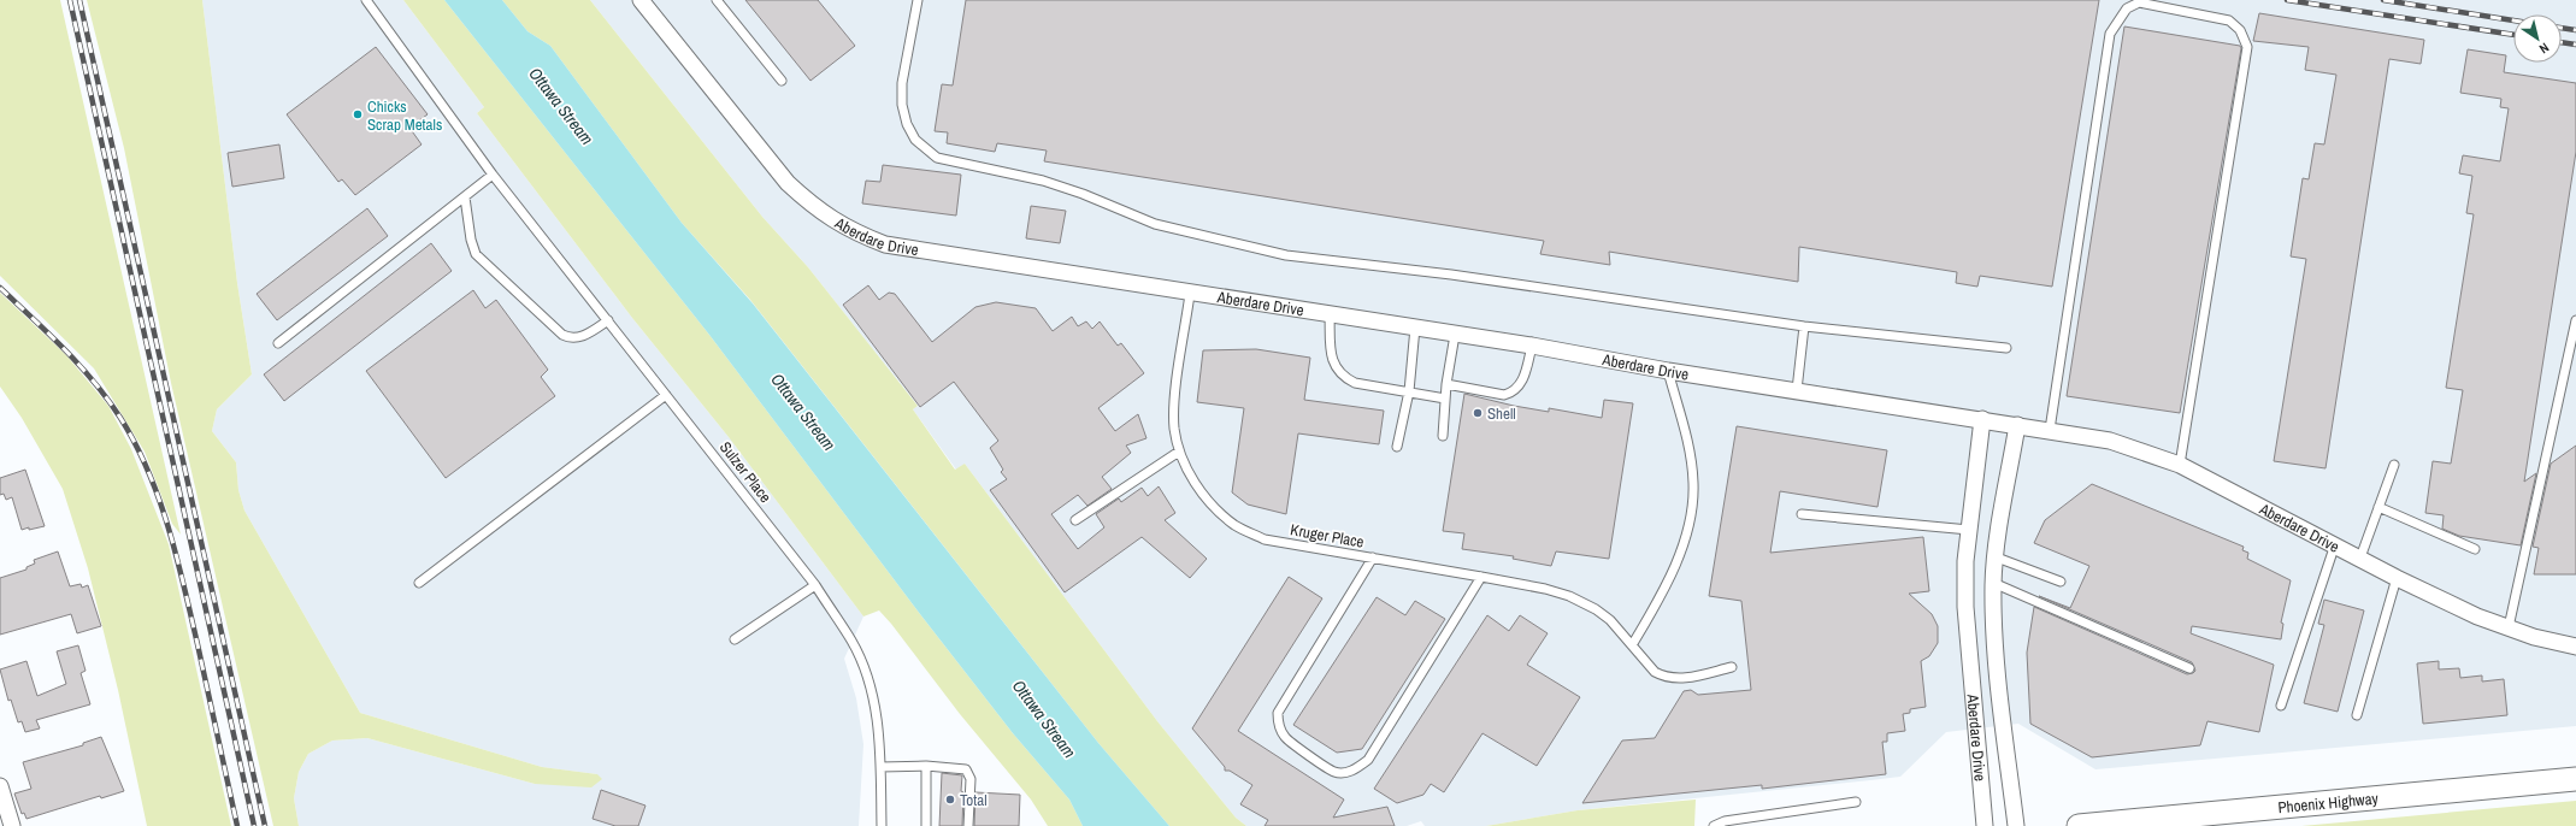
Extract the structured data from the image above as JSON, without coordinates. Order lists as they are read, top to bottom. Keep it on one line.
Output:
{"streets":{"main road":["Phoenix Highway"],"street":["Aberdare Drive"],"lane":["Sulzer Place","Kruger Place"]},"crossings":[["Aberdare Drive","Kruger Place"]],"water":["Ottawa Stream"],"places":["Chicks Scrap Metals","Shell","Total"],"north":"bottom right"}
